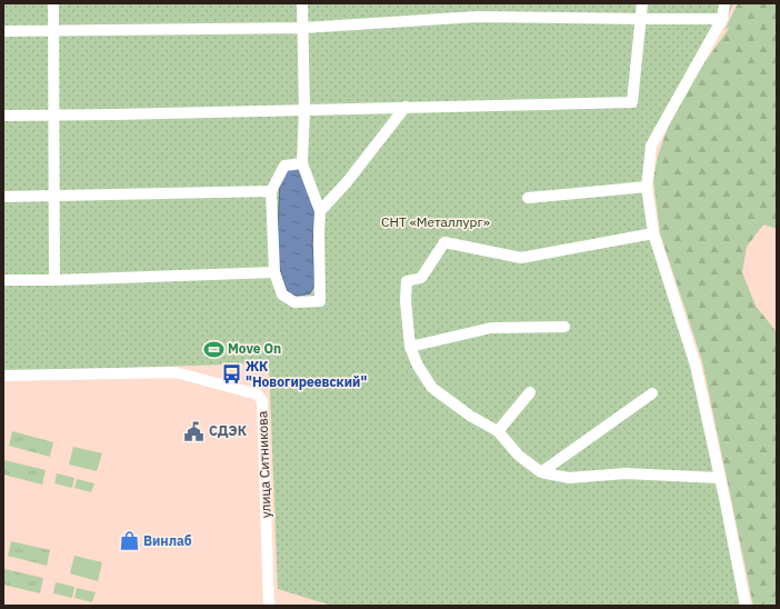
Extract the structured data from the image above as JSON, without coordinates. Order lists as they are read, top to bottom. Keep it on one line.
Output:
{"streets":{"street":["улица Ситникова"]},"parks":["СНТ «Металлург»"],"places":{"sports":["Move On"],"bus stop":["ЖК \"Новогиреевский\""],"public building":["СДЭК"],"shop":["Винлаб"]}}
